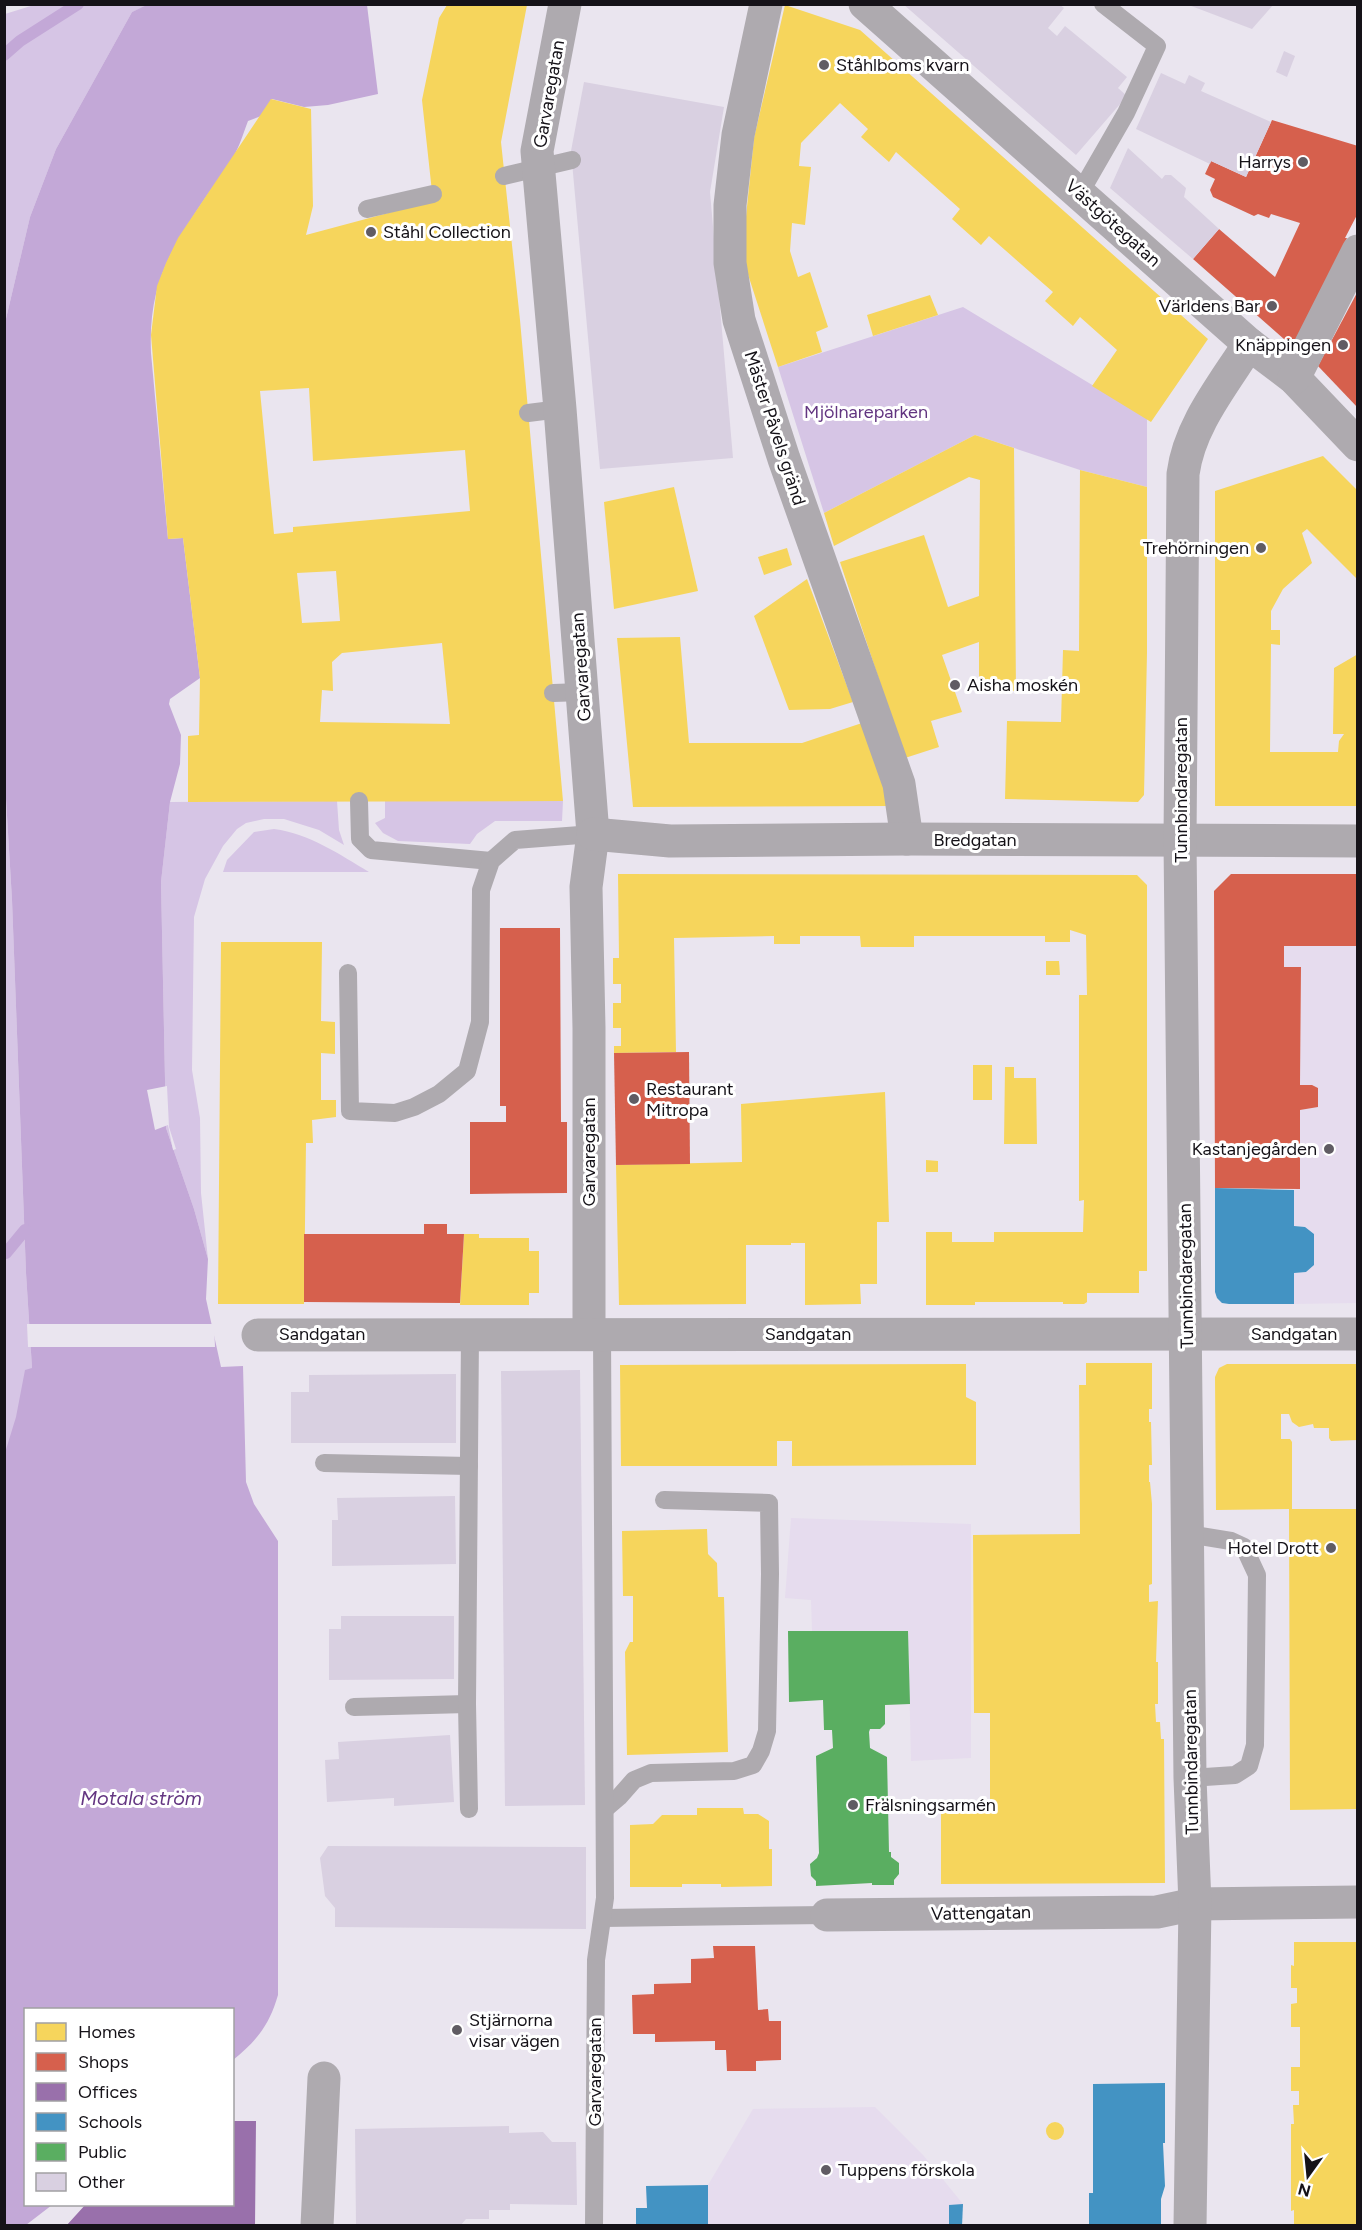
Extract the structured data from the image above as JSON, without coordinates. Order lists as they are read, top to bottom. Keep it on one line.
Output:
{"streets":{"street":["Garvaregatan","Västgötegatan","Mäster Påvels gränd","Tunnbindaregatan","Bredgatan","Sandgatan","Vattengatan"]},"crossings":[["Garvaregatan","Bredgatan"],["Garvaregatan","Sandgatan"],["Garvaregatan","Vattengatan"],["Västgötegatan","Tunnbindaregatan"],["Mäster Påvels gränd","Bredgatan"],["Tunnbindaregatan","Bredgatan"],["Tunnbindaregatan","Sandgatan"],["Tunnbindaregatan","Vattengatan"]],"water":["Motala ström"],"parks":["Mjölnareparken"],"places":["Ståhlboms kvarn","Harrys","Ståhl Collection","Världens Bar","Knäppingen","Trehörningen","Aisha moskén","Restaurant Mitropa","Kastanjegården","Hotel Drott","Frälsningsarmén","Stjärnorna visar vägen","Tuppens förskola"],"legend":["Homes","Shops","Offices","Schools","Public","Other"],"north":"bottom"}
